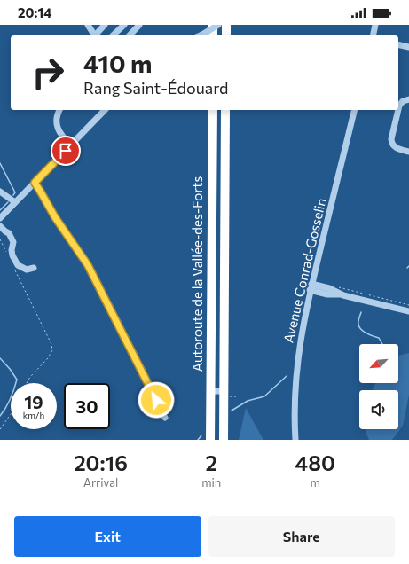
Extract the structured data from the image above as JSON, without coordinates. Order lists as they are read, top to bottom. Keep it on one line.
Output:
{"streets":{"highway":["Autoroute de la Vallée-des-Forts"],"street":["Avenue Conrad-Gosselin"]},"north":"bottom left","page":{"status":"20:14","turn":["410 m","Rang Saint-Édouard"],"speed":"19 km/h","limit":"30","eta":["20:16","Arrival","2","min","480","m"],"buttons":["Exit","Share"]}}
